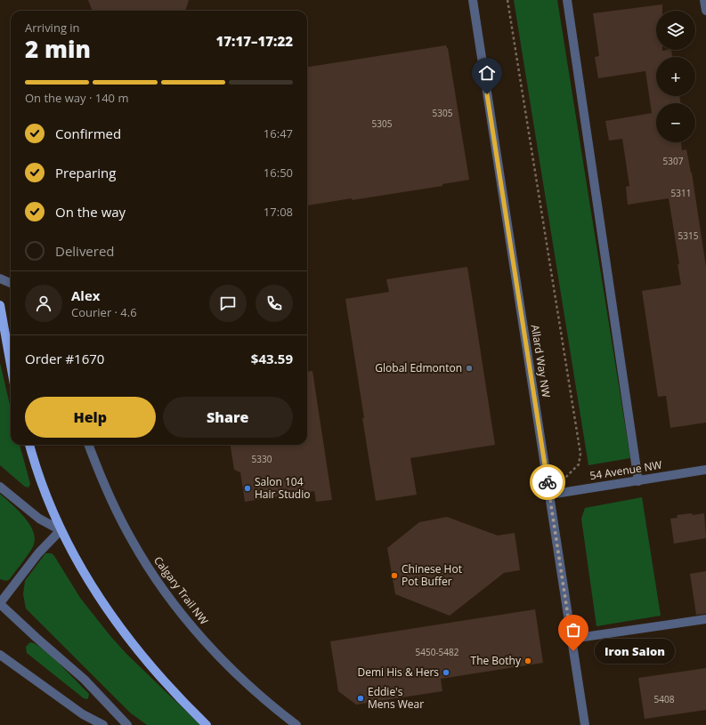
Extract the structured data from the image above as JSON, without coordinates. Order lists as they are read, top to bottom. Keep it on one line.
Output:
{"streets":{"street":["Allard Way NW","54 Avenue NW","Calgary Trail NW"]},"crossings":[["Allard Way NW","54 Avenue NW"]],"places":["Global Edmonton","Salon 104 Hair Studio","Chinese Hot Pot Buffer","Iron Salon","The Bothy","Demi His & Hers","Eddie's Mens Wear"],"house_numbers":["5305","5305","5307","5311","5315","5330","5450-5482","5408"],"page":{"map_buttons":["+","−"],"heading":["2 min","Arriving in","17:17–17:22"],"panel":["Alex","Courier · 4.6","Order #1670","$43.59"],"bar":"On the way · 140 m","list":[["Confirmed","16:47"],["Preparing","16:50"],["On the way","17:08"],"Delivered"],"buttons":["Help","Share"],"bubble":"Iron Salon"}}
